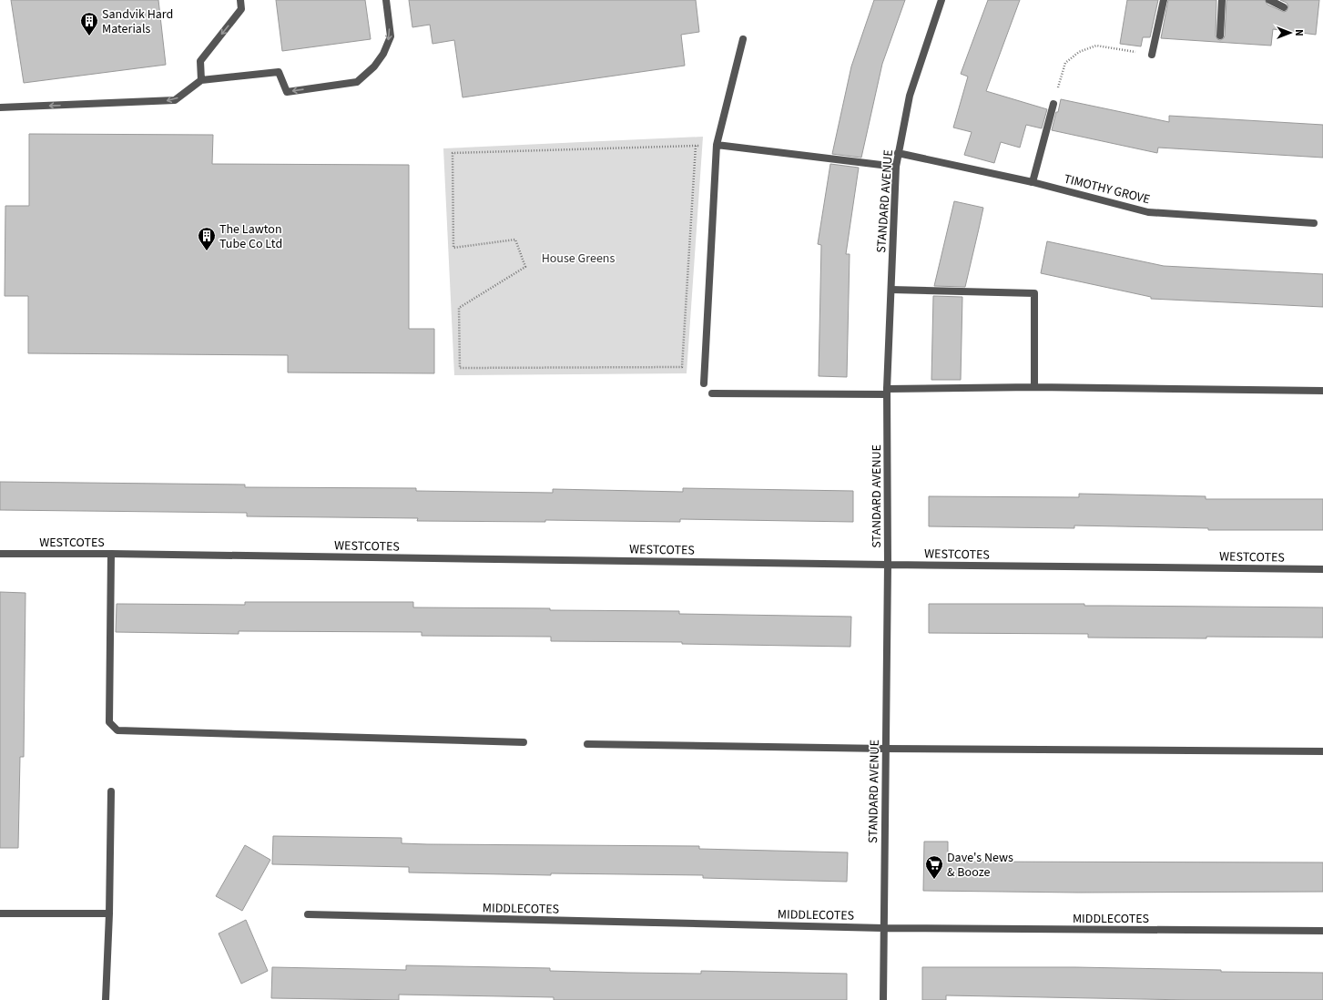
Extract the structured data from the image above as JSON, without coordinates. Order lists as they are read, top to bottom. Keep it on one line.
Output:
{"streets":{"street":["TIMOTHY GROVE","STANDARD AVENUE","WESTCOTES","MIDDLECOTES"]},"crossings":[["TIMOTHY GROVE","STANDARD AVENUE"],["STANDARD AVENUE","WESTCOTES"],["STANDARD AVENUE","MIDDLECOTES"]],"parks":["House Greens"],"places":{"building":["Sandvik Hard Materials","The Lawton Tube Co Ltd"],"supermarket":["Dave's News & Booze"]},"north":"right"}
